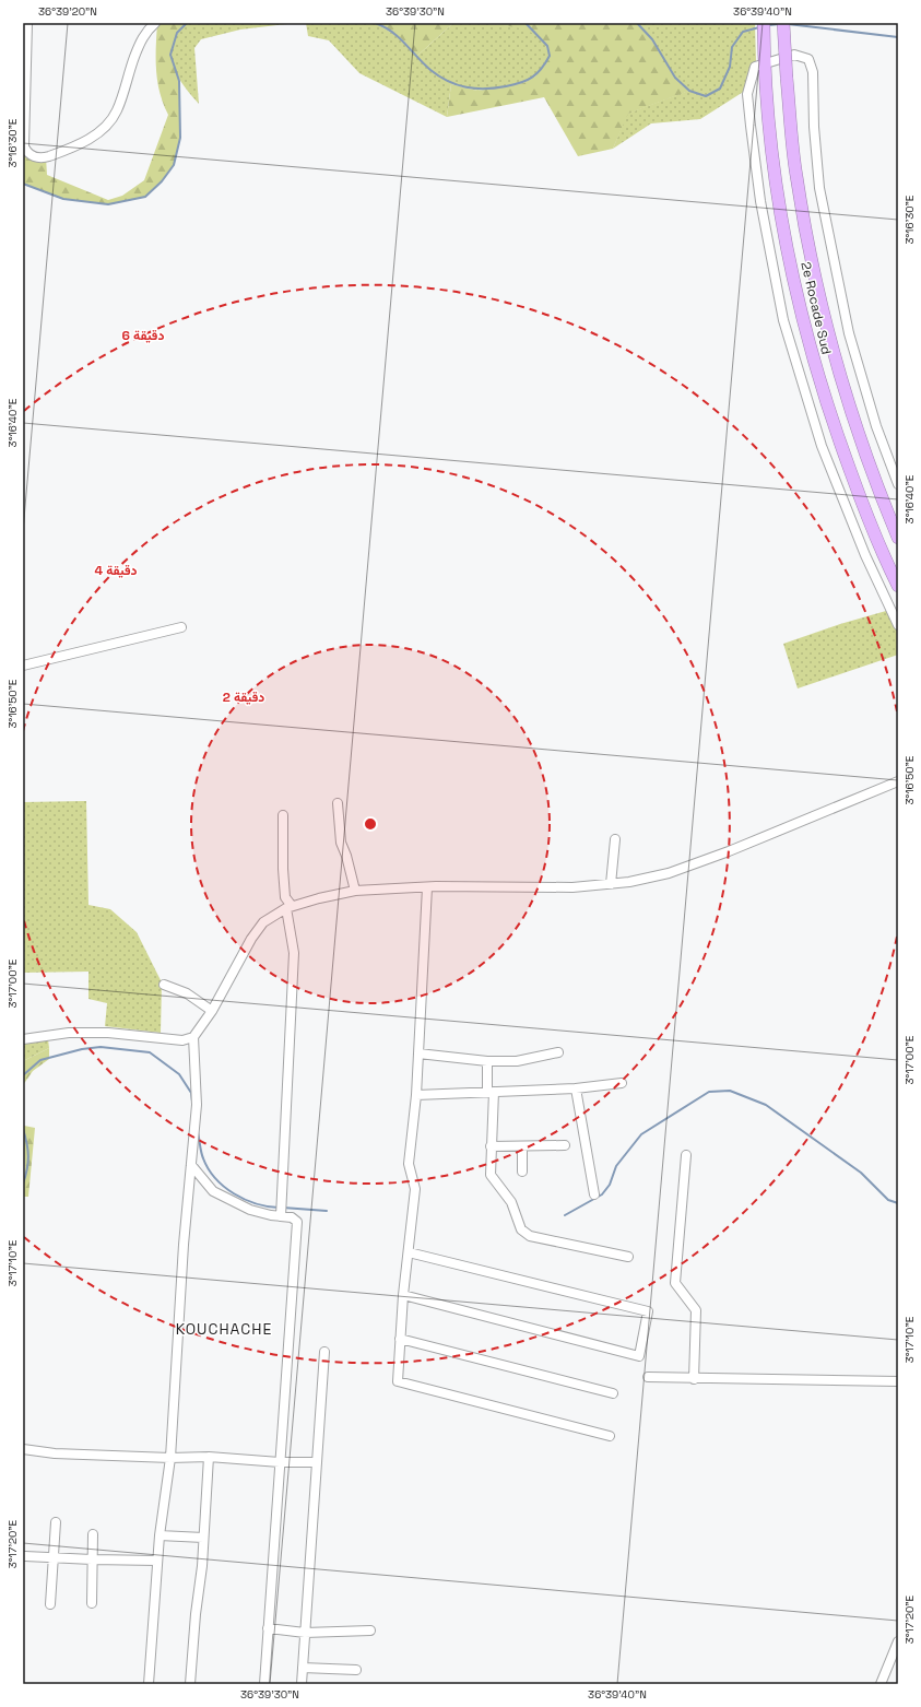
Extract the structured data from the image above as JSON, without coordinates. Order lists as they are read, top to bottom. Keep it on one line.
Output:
{"streets":{"highway":["2e Rocade Sud"]},"districts":["KOUCHACHE"],"coordinates":["36°39'20\"N","36°39'30\"N","36°39'40\"N","3°16'30\"E","3°16'40\"E","3°16'50\"E","3°17'00\"E","3°17'10\"E","3°17'20\"E"],"rings":["6 دقيقة","4 دقيقة","2 دقيقة"]}
